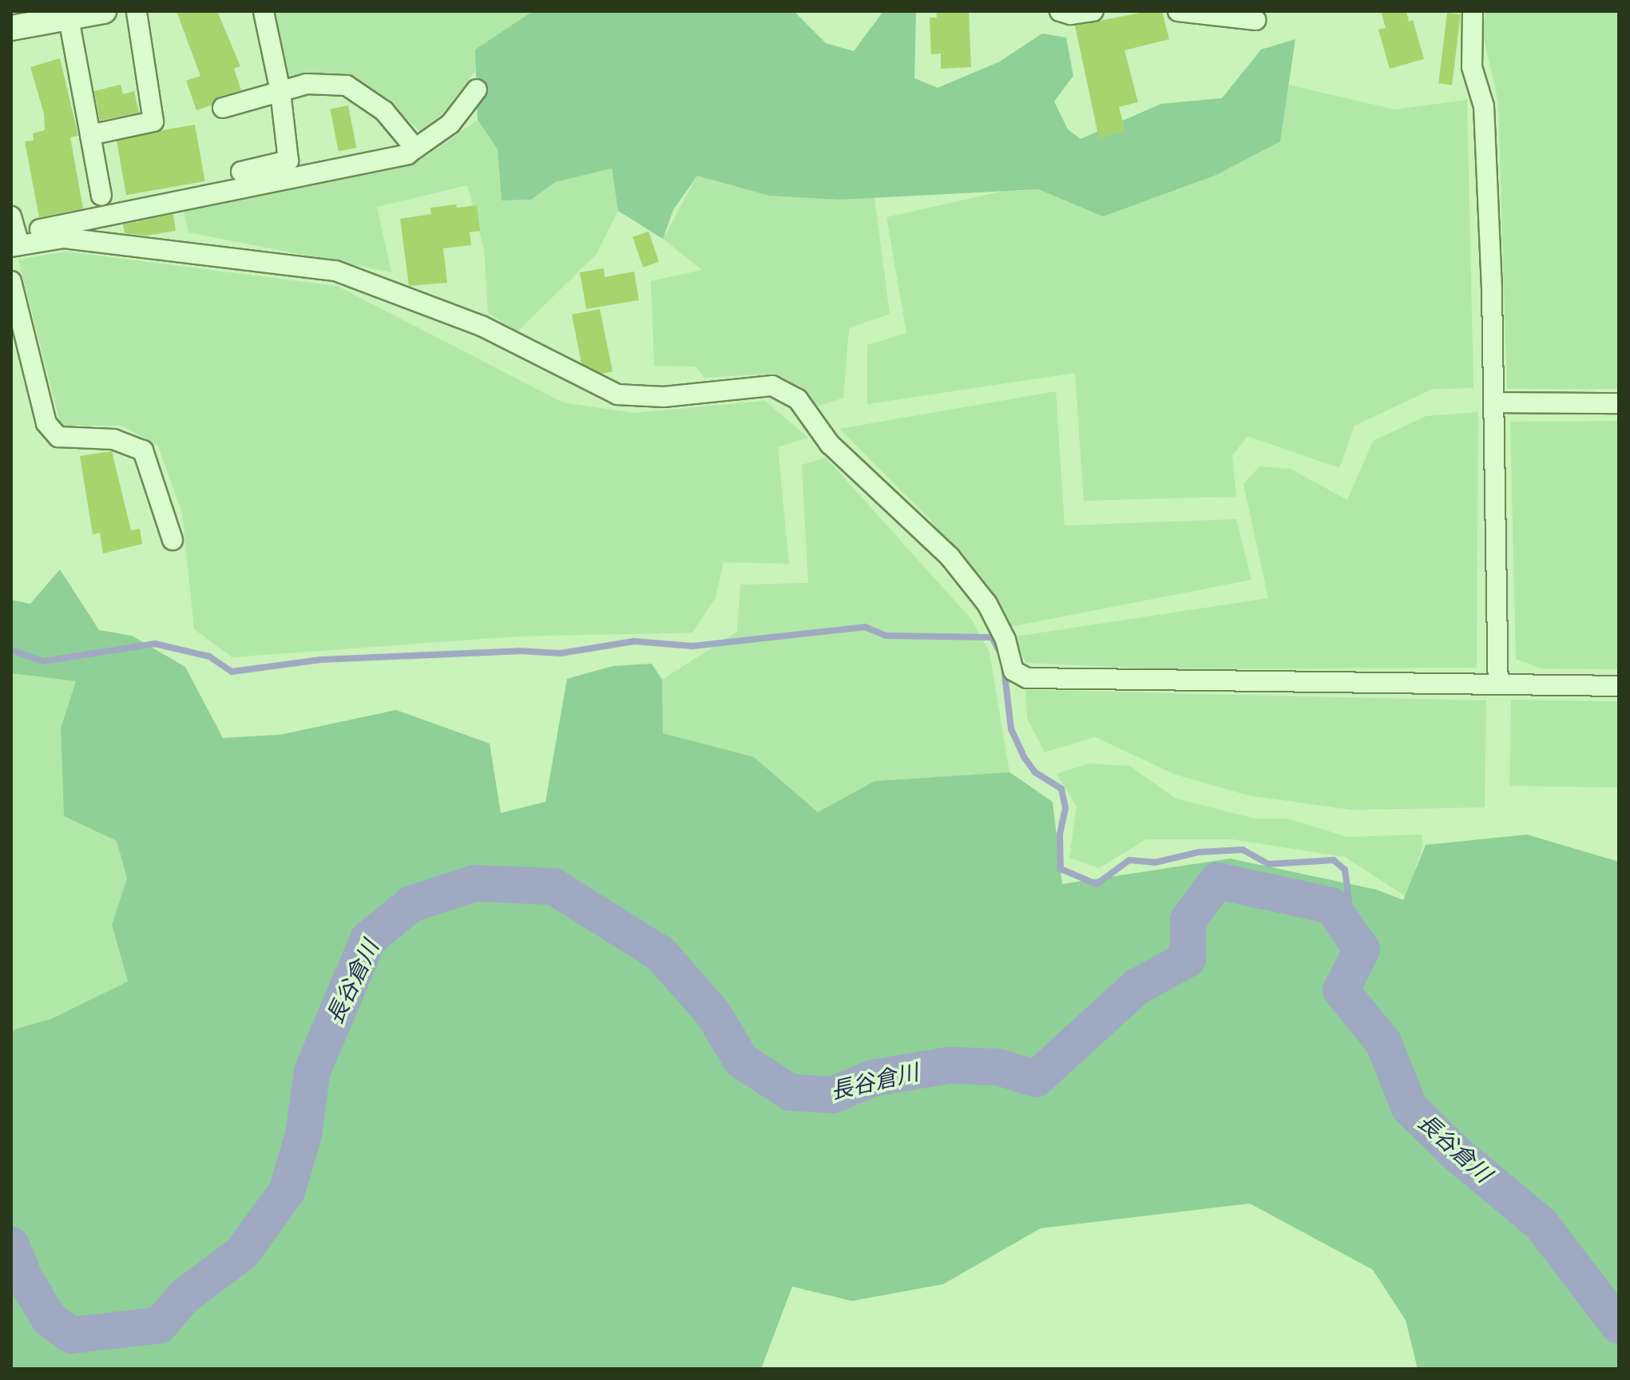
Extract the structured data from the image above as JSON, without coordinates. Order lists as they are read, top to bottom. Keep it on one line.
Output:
{"water":["長谷倉川"]}
